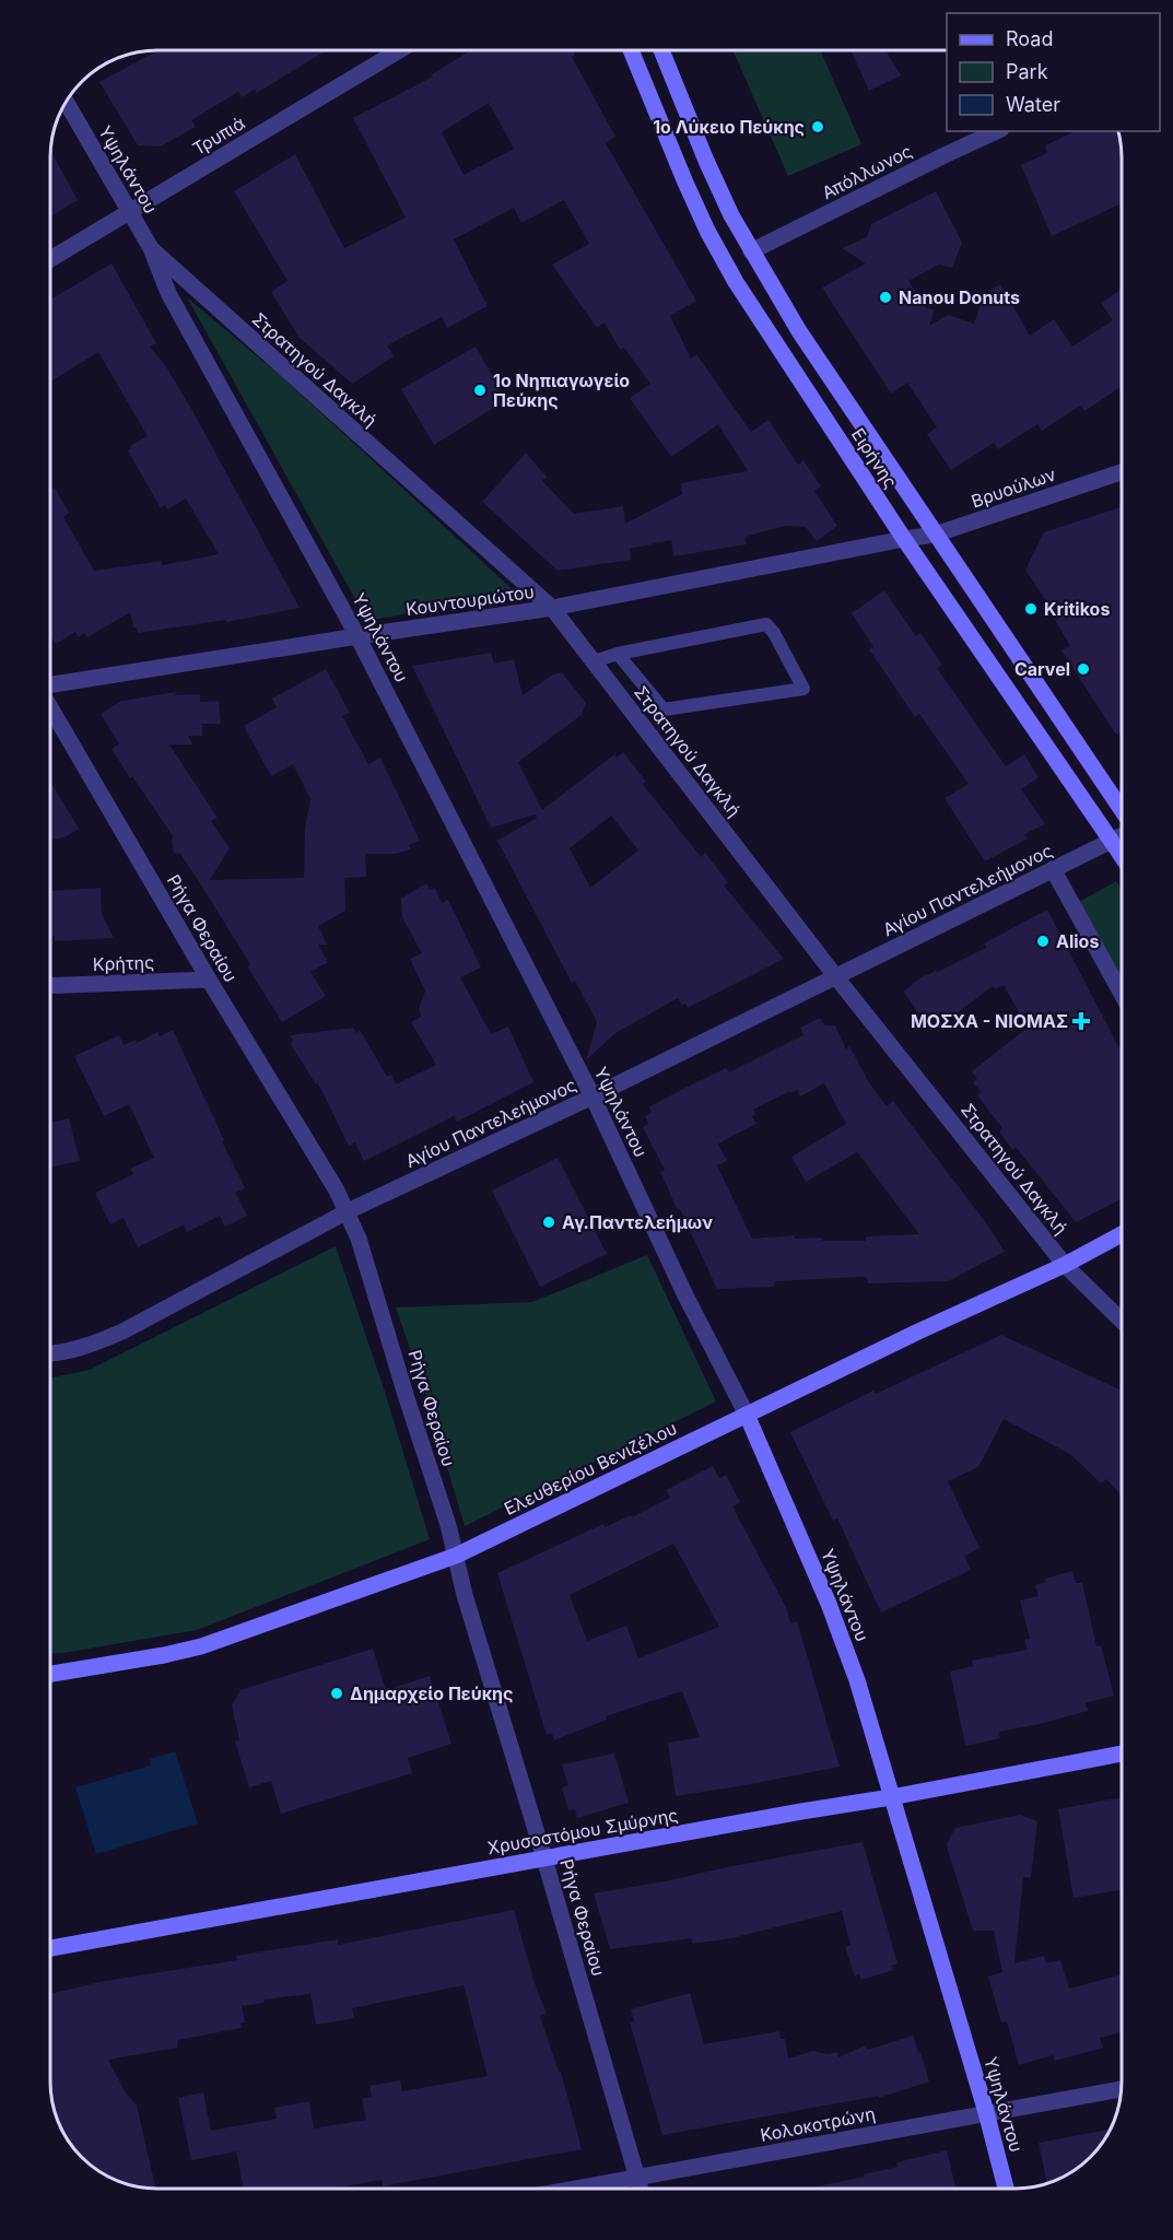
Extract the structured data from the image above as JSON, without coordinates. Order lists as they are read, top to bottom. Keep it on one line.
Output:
{"streets":{"street":["Τρυπιά","Υψηλάντου","Απόλλωνος","Στρατηγού Δαγκλή","Ειρήνης","Βρυούλων","Κουντουριώτου","Αγίου Παντελεήμονος","Ρήγα Φεραίου","Κρήτης","Ελευθερίου Βενιζέλου","Χρυσοστόμου Σμύρνης","Κολοκοτρώνη"]},"crossings":[["Τρυπιά","Υψηλάντου"],["Υψηλάντου","Στρατηγού Δαγκλή"],["Υψηλάντου","Κουντουριώτου"],["Υψηλάντου","Αγίου Παντελεήμονος"],["Υψηλάντου","Ελευθερίου Βενιζέλου"],["Υψηλάντου","Χρυσοστόμου Σμύρνης"],["Υψηλάντου","Κολοκοτρώνη"],["Απόλλωνος","Ειρήνης"],["Στρατηγού Δαγκλή","Κουντουριώτου"],["Στρατηγού Δαγκλή","Αγίου Παντελεήμονος"],["Στρατηγού Δαγκλή","Ελευθερίου Βενιζέλου"],["Ειρήνης","Βρυούλων"],["Ειρήνης","Κουντουριώτου"],["Ειρήνης","Αγίου Παντελεήμονος"],["Βρυούλων","Κουντουριώτου"],["Αγίου Παντελεήμονος","Ρήγα Φεραίου"],["Ρήγα Φεραίου","Κρήτης"],["Ρήγα Φεραίου","Ελευθερίου Βενιζέλου"],["Ρήγα Φεραίου","Χρυσοστόμου Σμύρνης"],["Ρήγα Φεραίου","Κολοκοτρώνη"]],"places":{"other":["1ο Λύκειο Πεύκης","Nanou Donuts","1ο Νηπιαγωγείο Πεύκης","Kritikos","Carvel","Alios","Αγ.Παντελεήμων","Δημαρχείο Πεύκης"],"health":["ΜΟΣΧΑ - ΝΙΟΜΑΣ"]},"legend":["Road","Park","Water"]}
